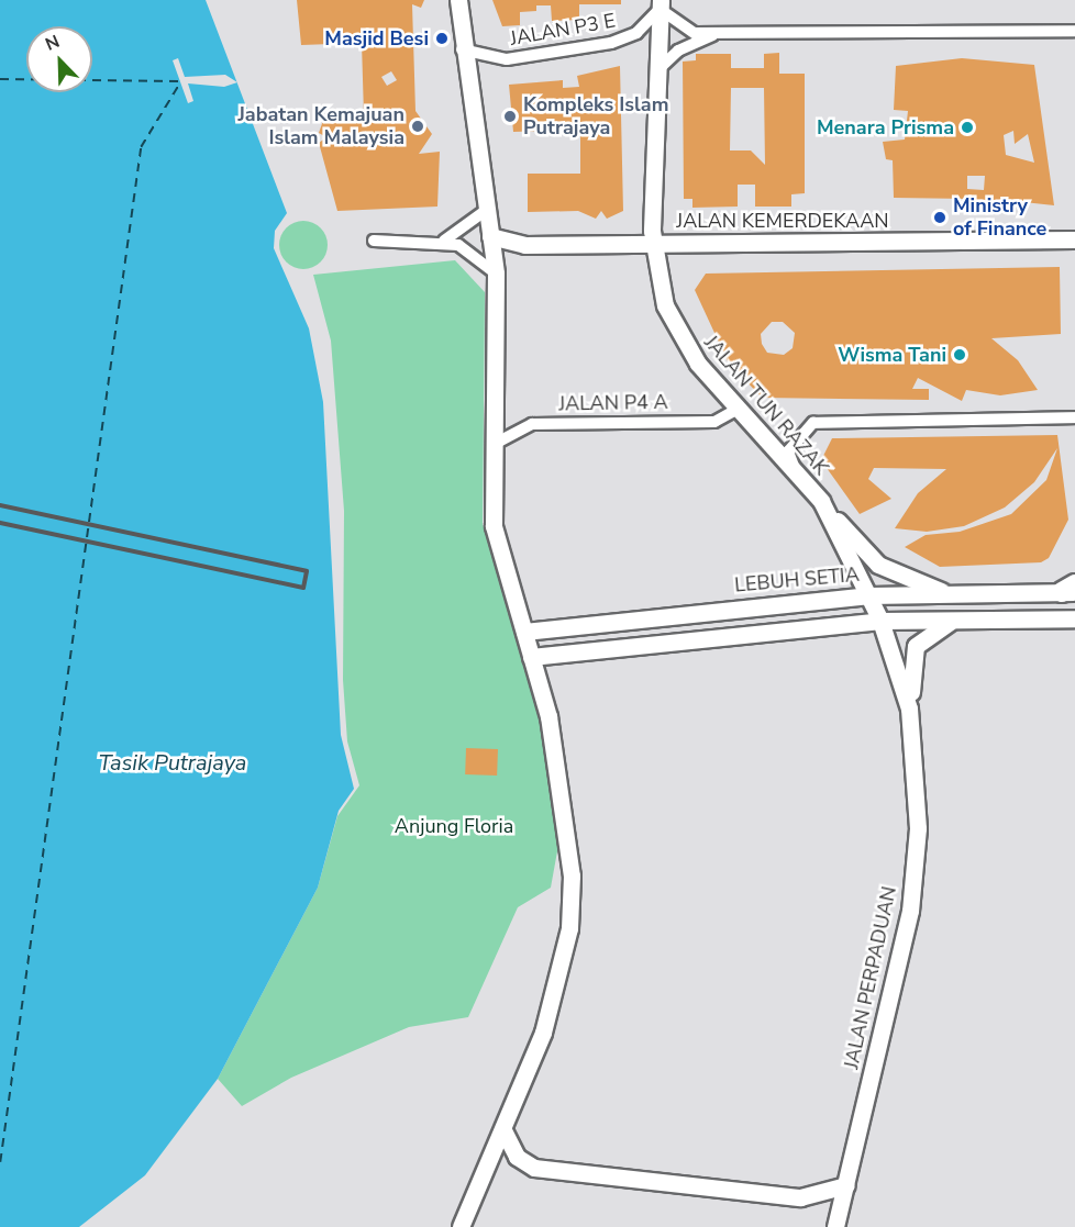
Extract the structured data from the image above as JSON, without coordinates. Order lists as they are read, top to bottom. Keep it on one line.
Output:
{"streets":{"street":["JALAN P3 E","JALAN KEMERDEKAAN","JALAN P4 A","JALAN TUN RAZAK","LEBUH SETIA","JALAN PERPADUAN"]},"crossings":[["JALAN P3 E","JALAN TUN RAZAK"],["JALAN KEMERDEKAAN","JALAN TUN RAZAK"],["JALAN P4 A","JALAN TUN RAZAK"],["JALAN TUN RAZAK","LEBUH SETIA"],["JALAN TUN RAZAK","JALAN PERPADUAN"]],"water":["Tasik Putrajaya"],"parks":["Anjung Floria"],"places":["Masjid Besi","Kompleks Islam Putrajaya","Jabatan Kemajuan Islam Malaysia","Menara Prisma","Ministry of Finance","Wisma Tani"],"north":"top left"}
